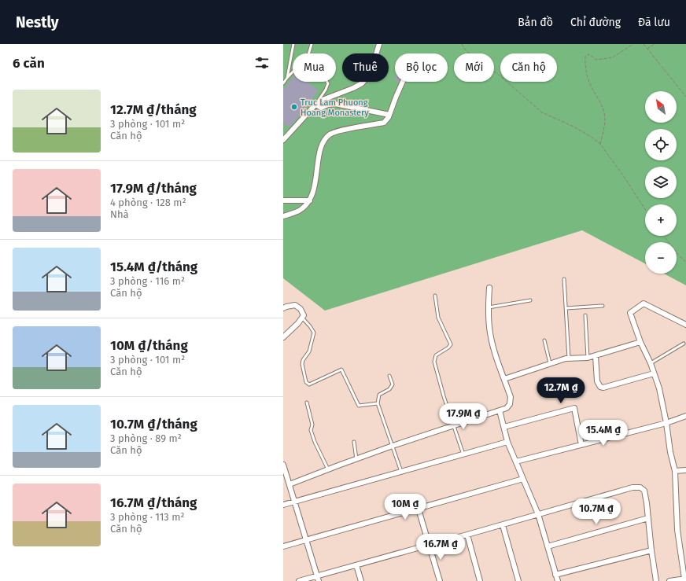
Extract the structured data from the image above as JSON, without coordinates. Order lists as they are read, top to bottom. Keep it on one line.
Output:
{"places":["Truc Lam Phuong Hoang Monastery"],"north":"top left","page":{"header":"Nestly","nav":["Bản đồ","Chỉ đường","Đã lưu"],"heading":"6 căn","chip":["Mua","Thuê","Bộ lọc","Mới","Căn hộ"],"list":[{"name":"12.7M ₫/tháng","note":"3 phòng · 101 m² · Căn hộ"},{"name":"17.9M ₫/tháng","note":"4 phòng · 128 m² · Nhà"},{"name":"15.4M ₫/tháng","note":"3 phòng · 116 m² · Căn hộ"},{"name":"10M ₫/tháng","note":"3 phòng · 101 m² · Căn hộ"},{"name":"10.7M ₫/tháng","note":"3 phòng · 89 m² · Căn hộ"},{"name":"16.7M ₫/tháng","note":"3 phòng · 113 m² · Căn hộ"}],"map_buttons":["+","−"],"price":["12.7M ₫","17.9M ₫","15.4M ₫","10M ₫","10.7M ₫","16.7M ₫"]}}
